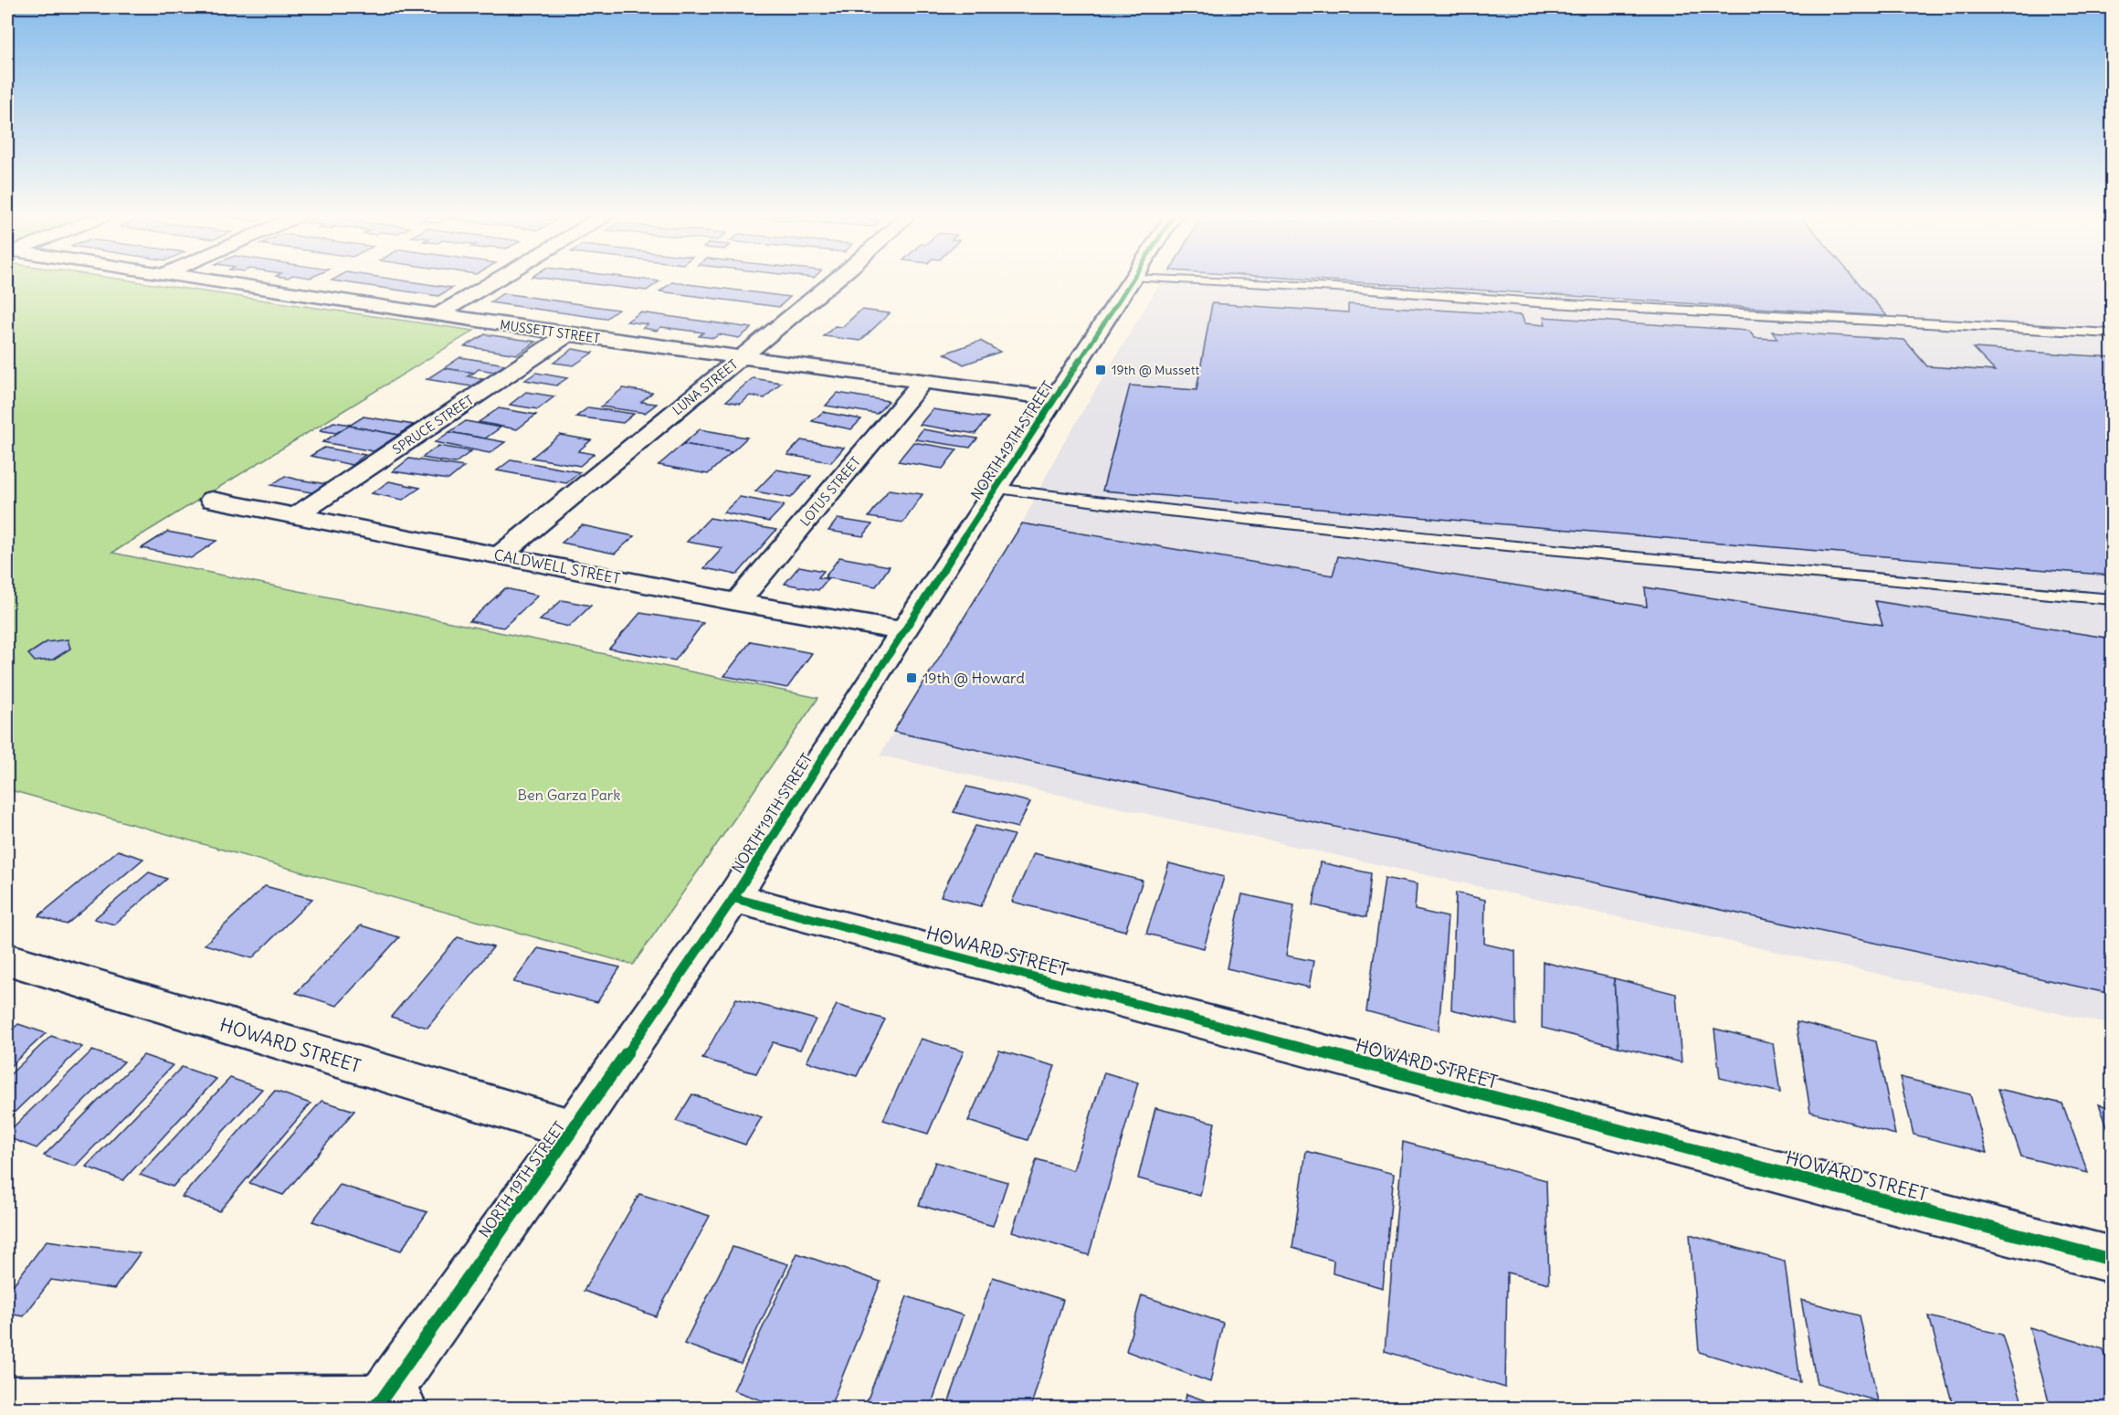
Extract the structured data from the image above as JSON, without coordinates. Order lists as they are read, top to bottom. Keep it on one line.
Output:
{"streets":{"street":["MUSSETT STREET","LUNA STREET","SPRUCE STREET","NORTH 19TH STREET","LOTUS STREET","CALDWELL STREET","HOWARD STREET"]},"crossings":[["MUSSETT STREET","LUNA STREET"],["MUSSETT STREET","SPRUCE STREET"],["MUSSETT STREET","NORTH 19TH STREET"],["MUSSETT STREET","LOTUS STREET"],["LUNA STREET","CALDWELL STREET"],["SPRUCE STREET","CALDWELL STREET"],["NORTH 19TH STREET","CALDWELL STREET"],["NORTH 19TH STREET","HOWARD STREET"],["LOTUS STREET","CALDWELL STREET"]],"parks":["Ben Garza Park"],"places":{"transit":["19th @ Mussett","19th @ Howard"]}}
